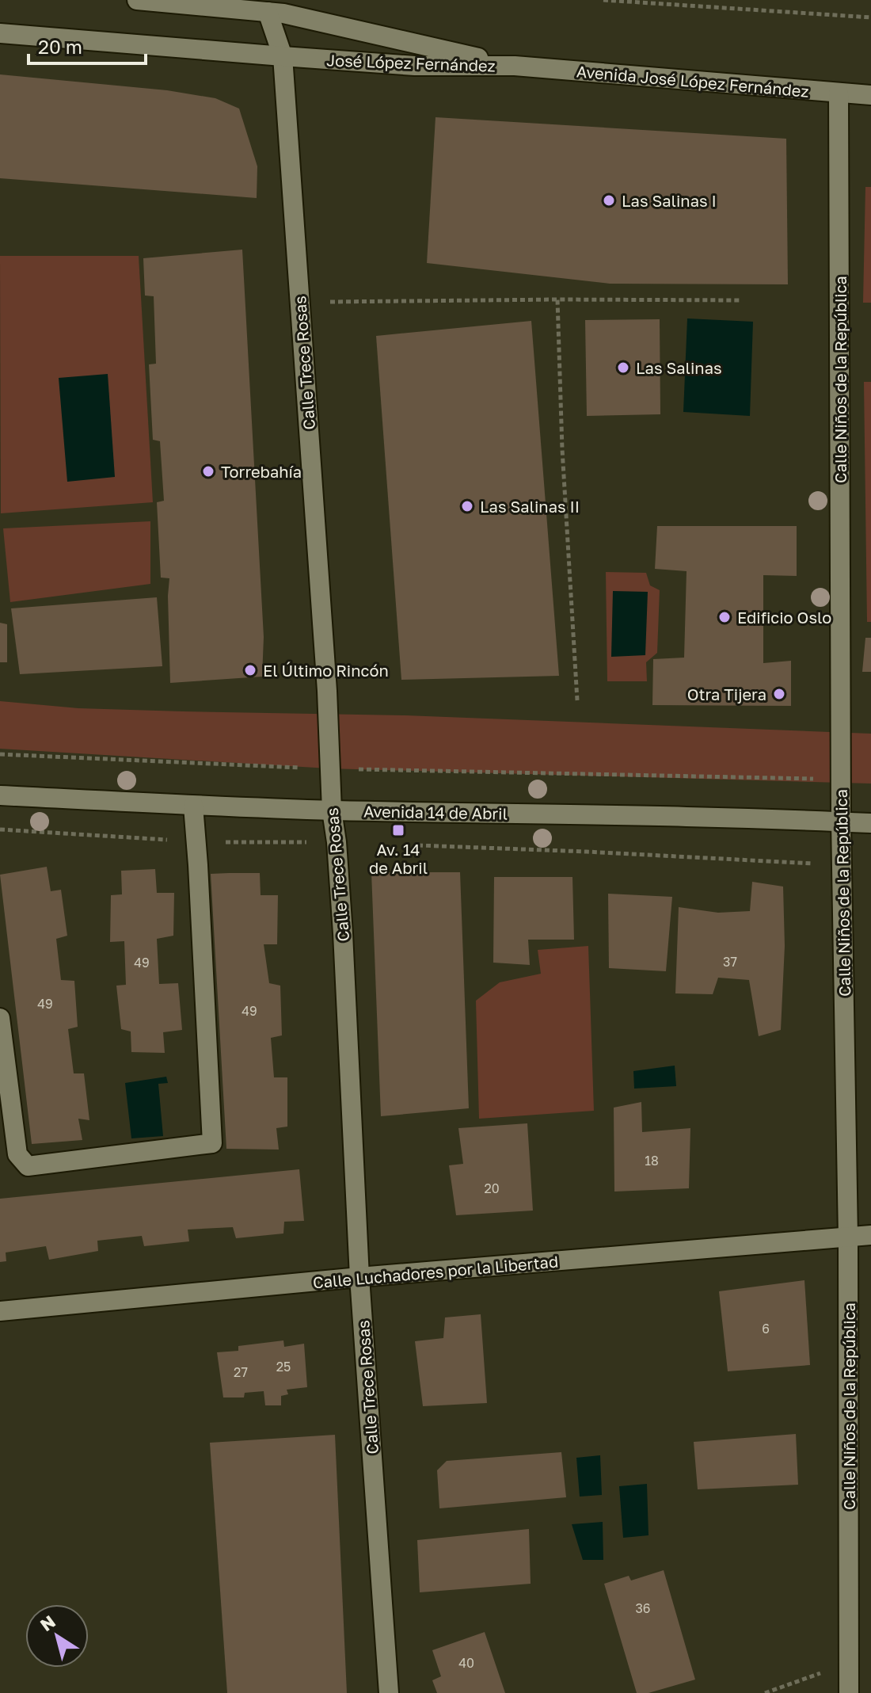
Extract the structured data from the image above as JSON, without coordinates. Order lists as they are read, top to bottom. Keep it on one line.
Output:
{"streets":{"street":["José López Fernández","Avenida José López Fernández","Calle Trece Rosas","Calle Niños de la República","Avenida 14 de Abril","Calle Luchadores por la Libertad"]},"crossings":[["José López Fernández","Avenida José López Fernández"],["José López Fernández","Calle Trece Rosas"],["Avenida José López Fernández","Calle Niños de la República"],["Calle Trece Rosas","Avenida 14 de Abril"],["Calle Trece Rosas","Calle Luchadores por la Libertad"],["Calle Niños de la República","Avenida 14 de Abril"],["Calle Niños de la República","Calle Luchadores por la Libertad"]],"places":{"other":["Las Salinas I","Las Salinas","Torrebahía","Las Salinas II","Edificio Oslo","El Último Rincón","Otra Tijera"],"transit":["Av. 14 de Abril"]},"house_numbers":["37","49","49","49","18","20","6","25","27","36","40"],"scale_bar":"20 m","north":"top left"}
